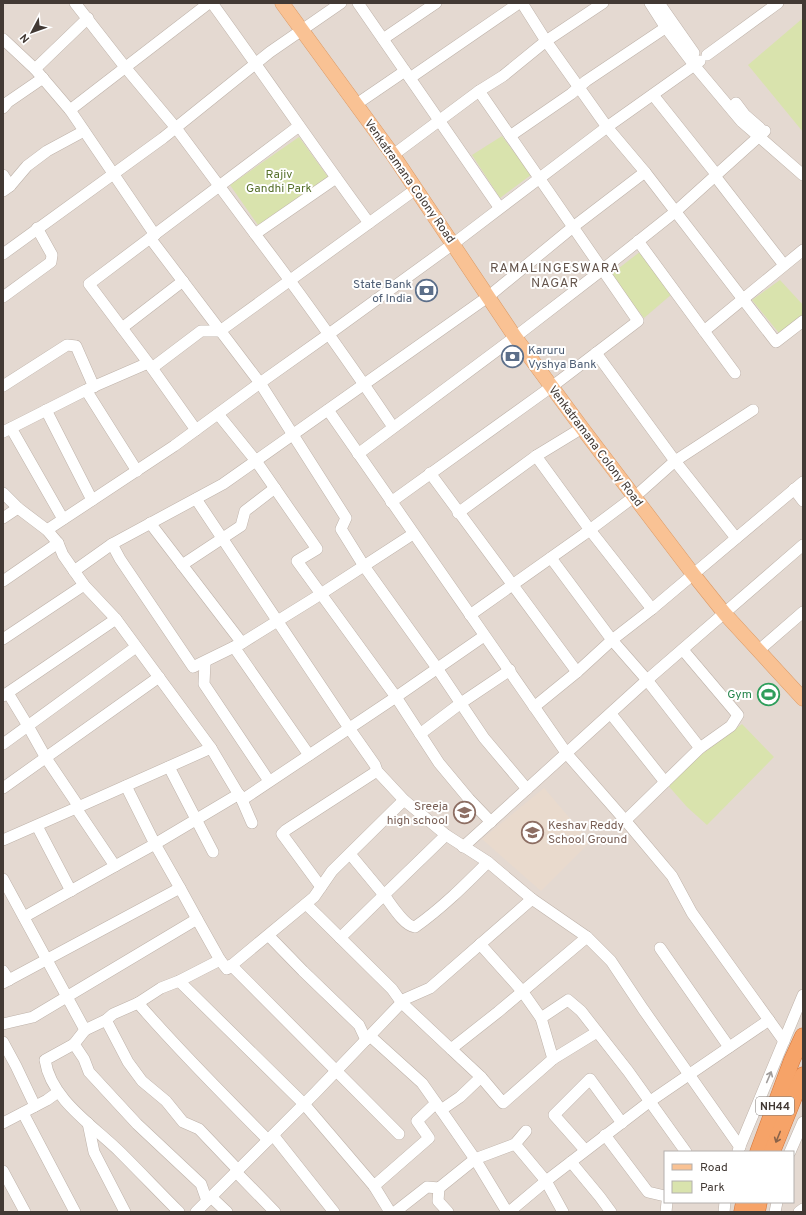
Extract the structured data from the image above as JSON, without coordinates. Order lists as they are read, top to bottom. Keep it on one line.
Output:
{"streets":{"highway":["NH44"],"main road":["Venkatramana Colony Road"]},"districts":["RAMALINGESWARA NAGAR"],"parks":["Rajiv Gandhi Park"],"places":{"bank":["State Bank of India","Karuru Vyshya Bank"],"sports":["Gym"],"school or university":["Sreeja high school","Keshav Reddy School Ground"]},"legend":["Road","Park"],"north":"bottom left"}
